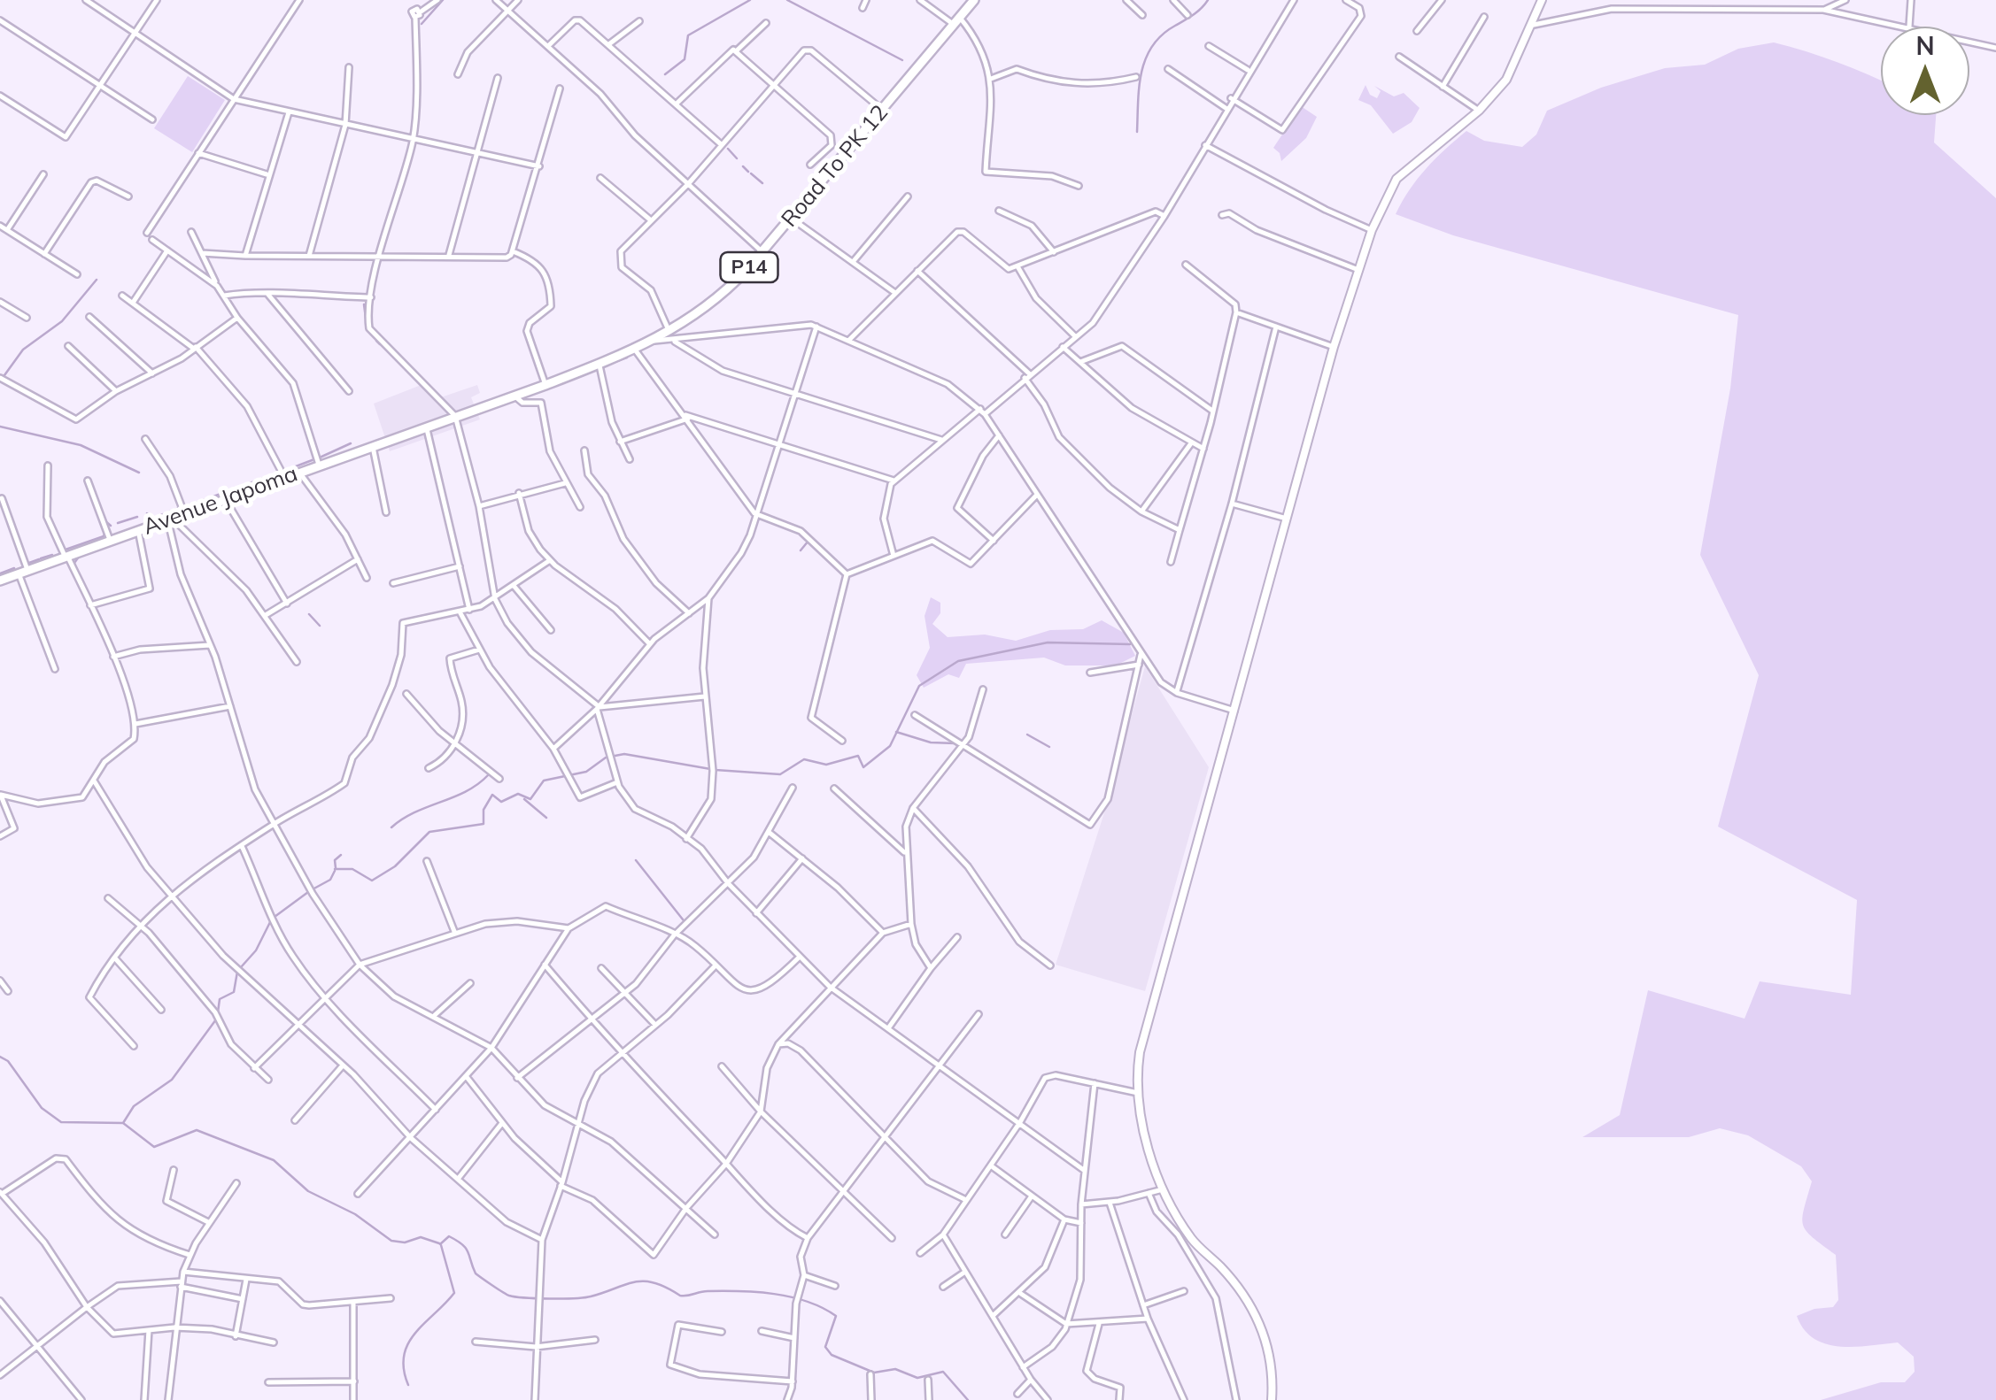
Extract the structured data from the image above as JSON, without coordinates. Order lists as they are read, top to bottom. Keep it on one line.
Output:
{"streets":{"main road":["Road To PK 12","P14","Avenue Japoma"]},"crossings":[["Road To PK 12","Avenue Japoma"]],"north":"top"}
